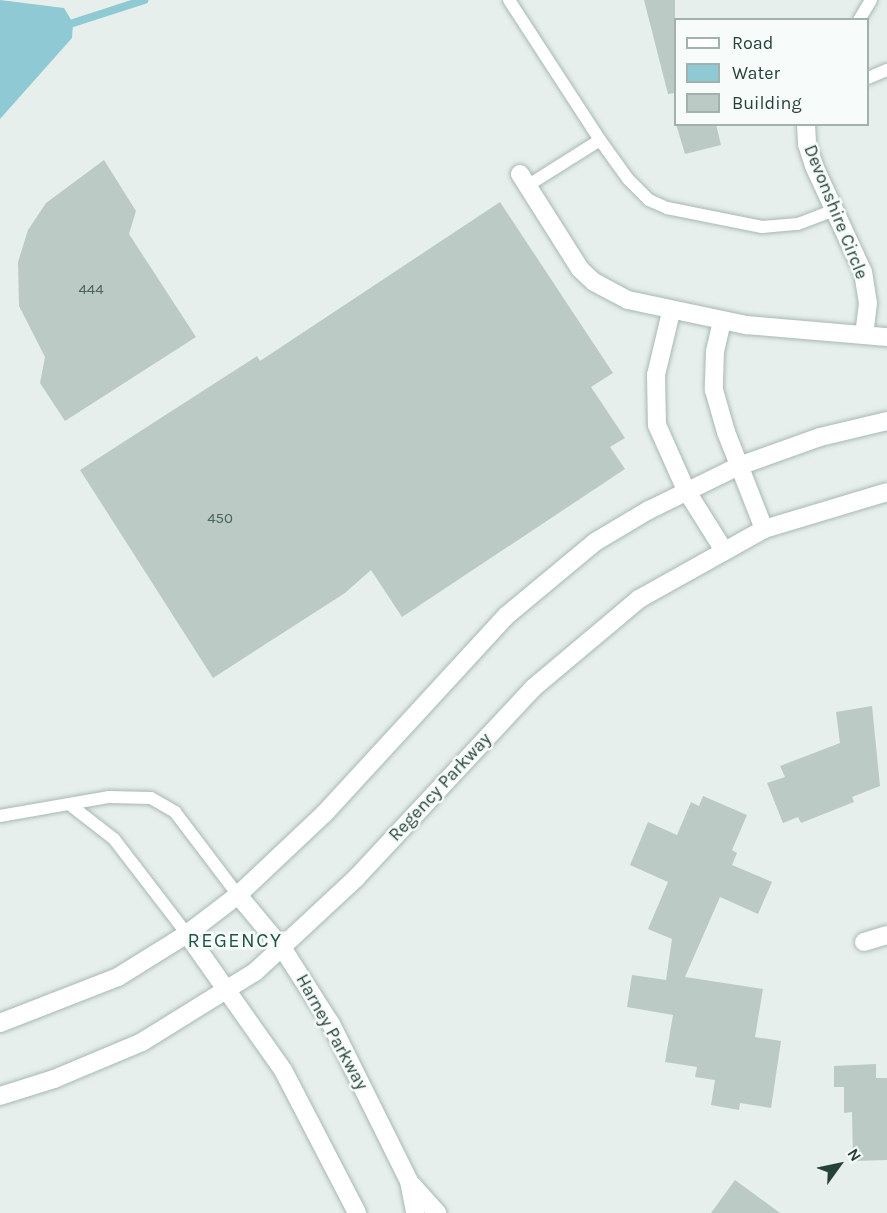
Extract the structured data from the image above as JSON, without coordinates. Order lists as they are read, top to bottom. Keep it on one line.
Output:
{"streets":{"main road":["Devonshire Circle","Regency Parkway","Harney Parkway"]},"crossings":[["Regency Parkway","Harney Parkway"]],"districts":["REGENCY"],"house_numbers":["444","450"],"legend":["Road","Water","Building"],"north":"top right"}
